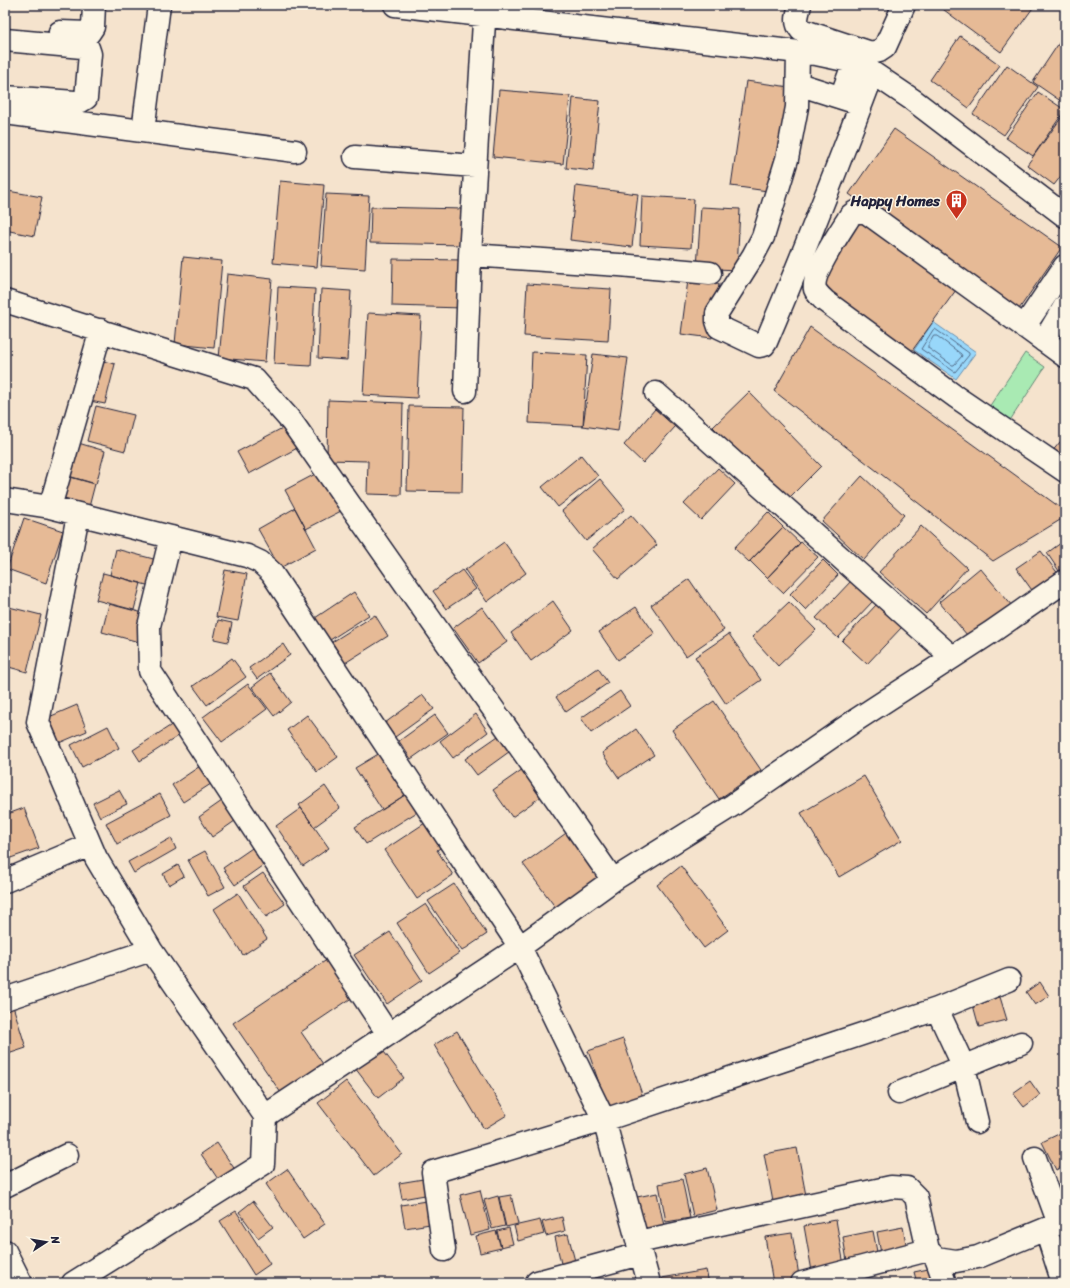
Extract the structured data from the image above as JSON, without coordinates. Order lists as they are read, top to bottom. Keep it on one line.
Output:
{"places":{"building":["Happy Homes"]},"north":"right"}
